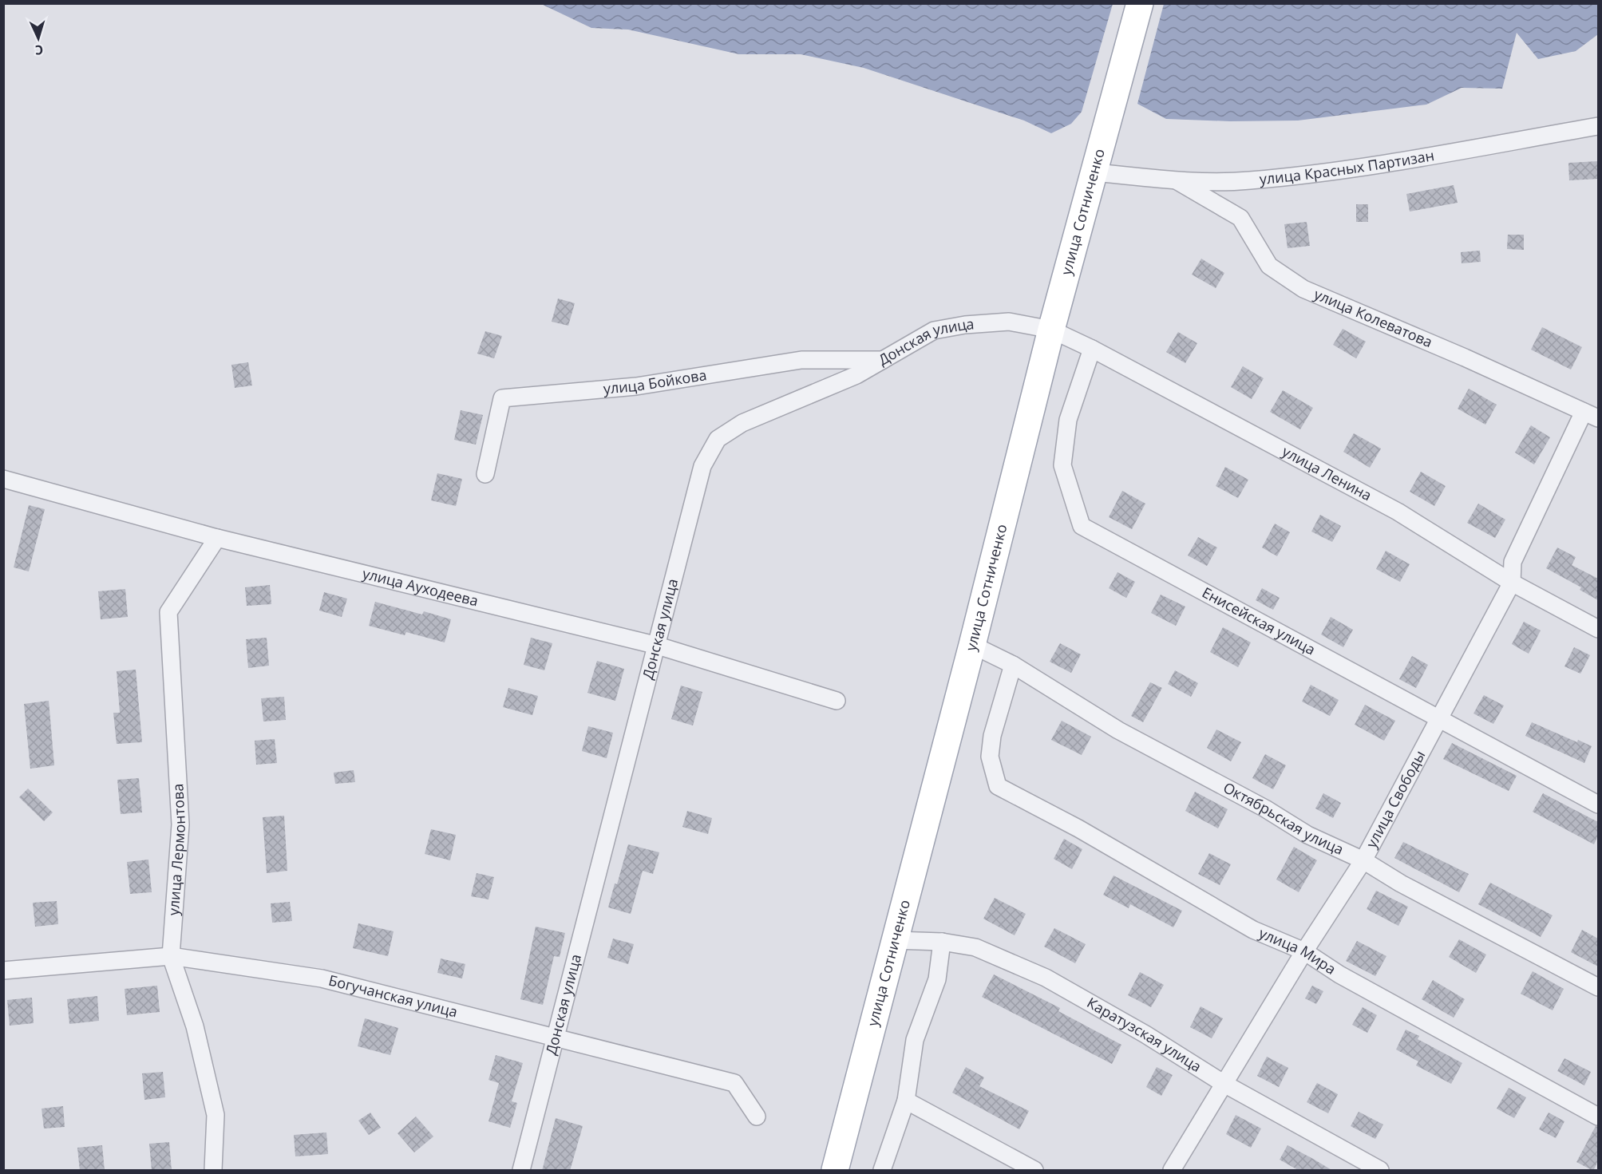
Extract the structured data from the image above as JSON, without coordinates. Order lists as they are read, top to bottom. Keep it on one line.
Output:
{"streets":{"main road":["улица Сотниченко"],"street":["улица Красных Партизан","улица Колеватова","Донская улица","улица Бойкова","улица Ленина","улица Ауходеева","Енисейская улица","улица Свободы","Октябрьская улица","улица Лермонтова","улица Мира","Богучанская улица","Каратузская улица"]},"crossings":[["улица Красных Партизан","улица Сотниченко"],["улица Красных Партизан","улица Колеватова"],["улица Сотниченко","Донская улица"],["улица Сотниченко","улица Ленина"],["улица Сотниченко","Октябрьская улица"],["улица Сотниченко","Каратузская улица"],["улица Колеватова","улица Свободы"],["Донская улица","улица Бойкова"],["Донская улица","улица Ленина"],["Донская улица","улица Ауходеева"],["Донская улица","Богучанская улица"],["улица Ленина","Енисейская улица"],["улица Ленина","улица Свободы"],["улица Ауходеева","улица Лермонтова"],["Енисейская улица","улица Свободы"],["улица Свободы","Октябрьская улица"],["улица Свободы","улица Мира"],["улица Свободы","Каратузская улица"],["Октябрьская улица","улица Мира"],["улица Лермонтова","Богучанская улица"]],"north":"bottom"}
